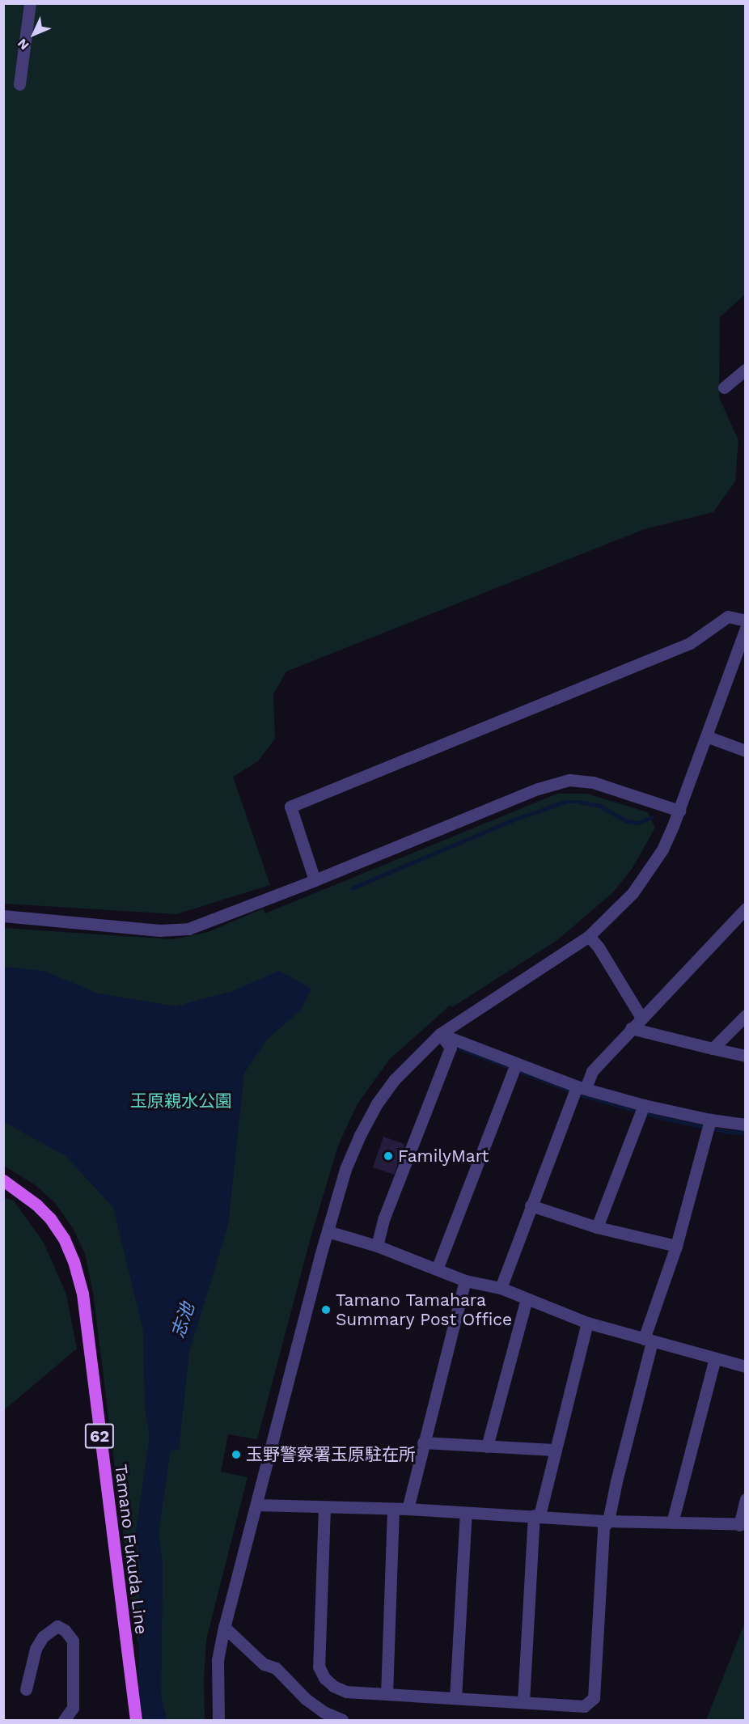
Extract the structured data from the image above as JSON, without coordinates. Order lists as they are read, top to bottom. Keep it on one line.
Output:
{"streets":{"main road":["62","Tamano Fukuda Line"]},"water":["志池"],"parks":["玉原親水公園"],"places":["FamilyMart","Tamano Tamahara Summary Post Office","玉野警察署玉原駐在所"],"north":"bottom left"}
